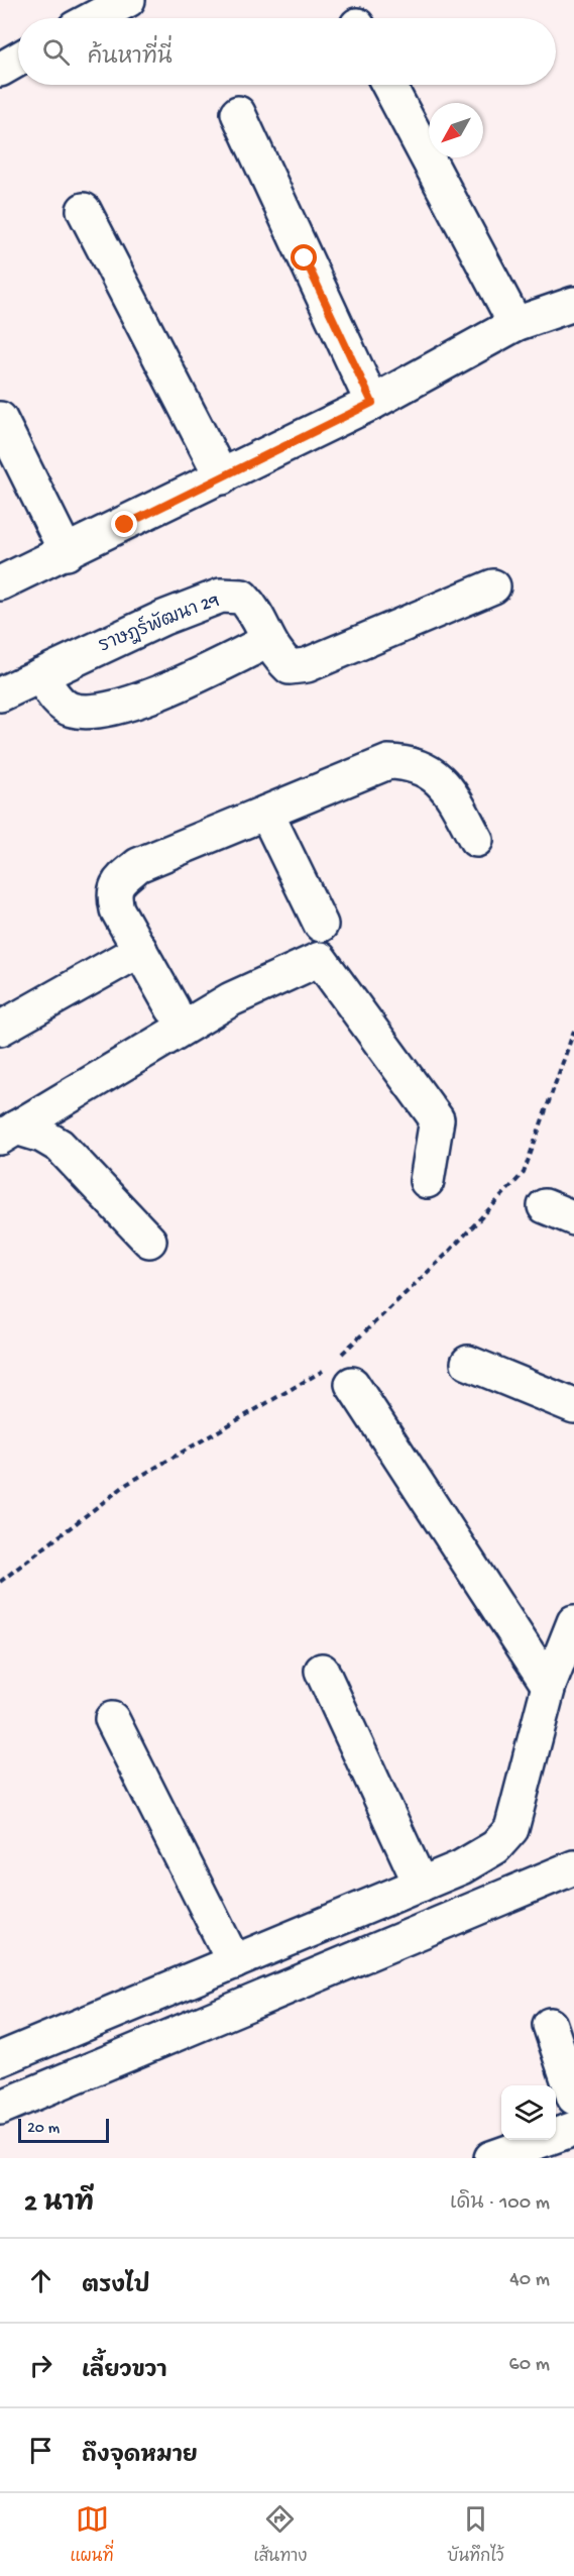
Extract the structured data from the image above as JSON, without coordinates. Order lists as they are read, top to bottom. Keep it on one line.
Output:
{"streets":{"street":["ราษฎร์พัฒนา 29"]},"scale_bar":"20 m","north":"bottom left","page":{"search":"ค้นหาที่นี่","scale":"20 m","heading":["2 นาที","เดิน · 100 m"],"list":[["ตรงไป","40 m"],["เลี้ยวขวา","60 m"],"ถึงจุดหมาย"],"nav":["แผนที่","เส้นทาง","บันทึกไว้"]}}
